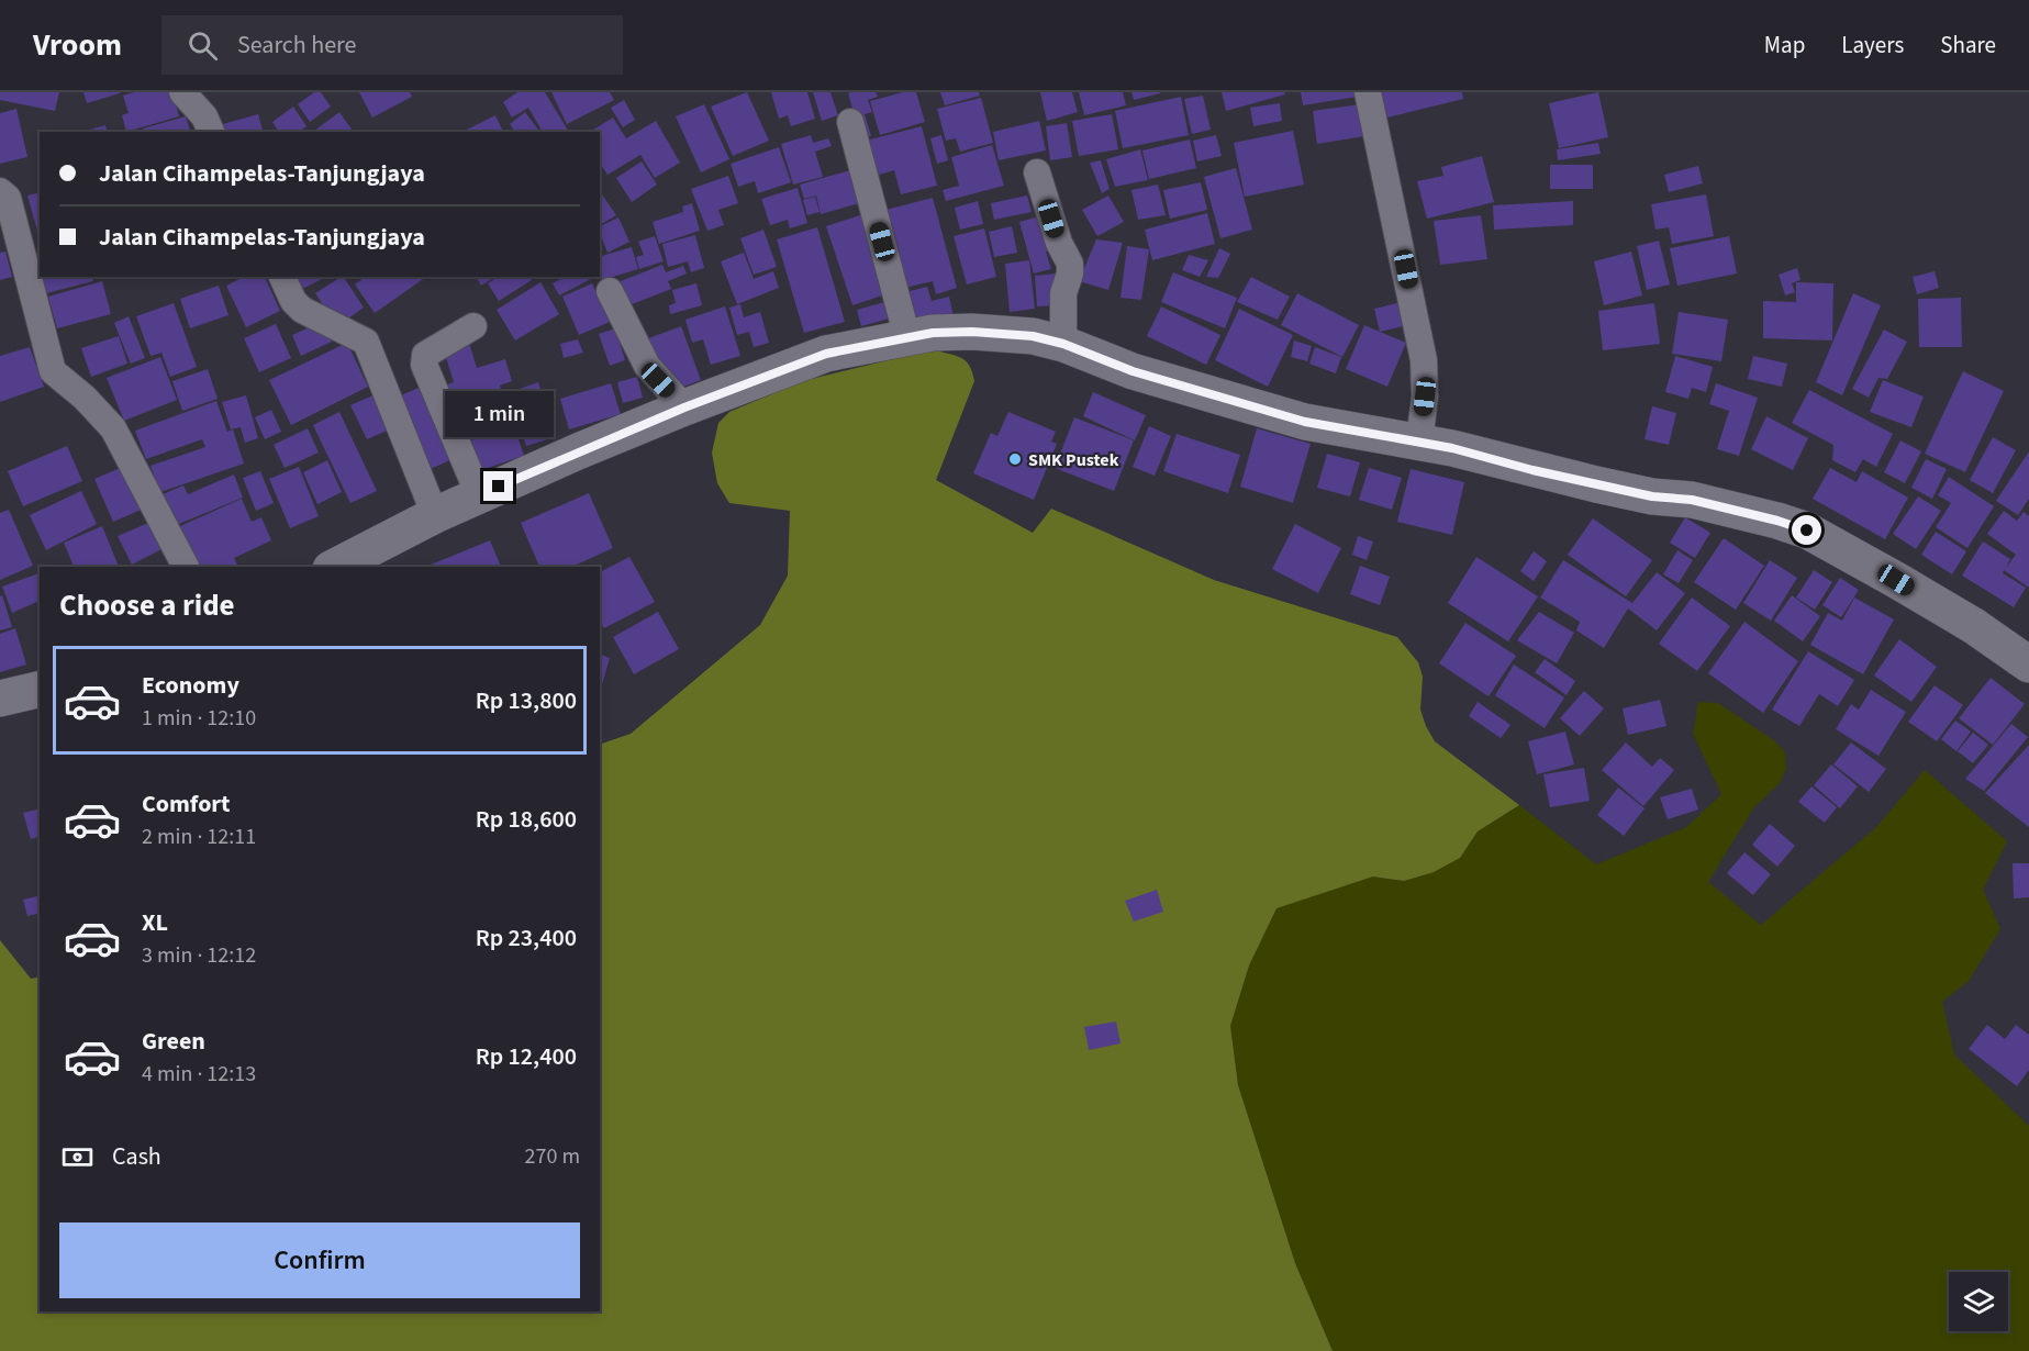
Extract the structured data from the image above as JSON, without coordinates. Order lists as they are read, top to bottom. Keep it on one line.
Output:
{"places":["SMK Pustek"],"page":{"header":"Vroom","search":"Search here","nav":["Map","Layers","Share"],"banner":["Jalan Cihampelas-Tanjungjaya","Jalan Cihampelas-Tanjungjaya"],"bubble":"1 min","heading":"Choose a ride","list":[{"name":"Economy","note":"1 min · 12:10","value":"Rp 13,800"},{"name":"Comfort","note":"2 min · 12:11","value":"Rp 18,600"},{"name":"XL","note":"3 min · 12:12","value":"Rp 23,400"},{"name":"Green","note":"4 min · 12:13","value":"Rp 12,400"}],"pay":["Cash","270 m"],"buttons":"Confirm"}}
